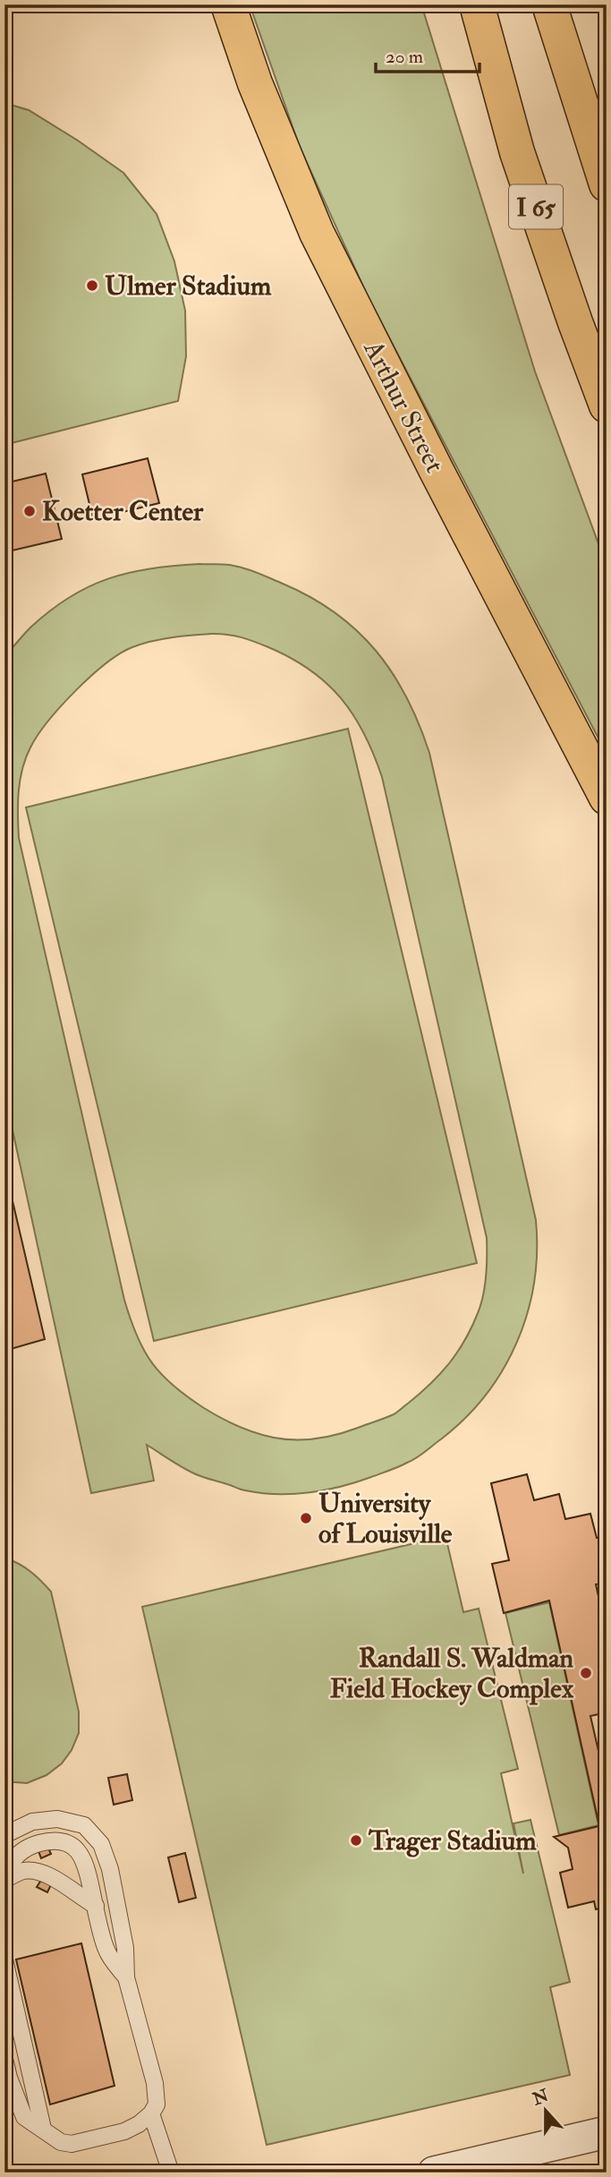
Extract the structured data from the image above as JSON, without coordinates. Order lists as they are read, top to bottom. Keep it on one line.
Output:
{"streets":{"main road":["I 65","Arthur Street"]},"places":["Ulmer Stadium","Koetter Center","University of Louisville","Randall S. Waldman Field Hockey Complex","Trager Stadium"],"scale_bar":"20 m","north":"top"}
